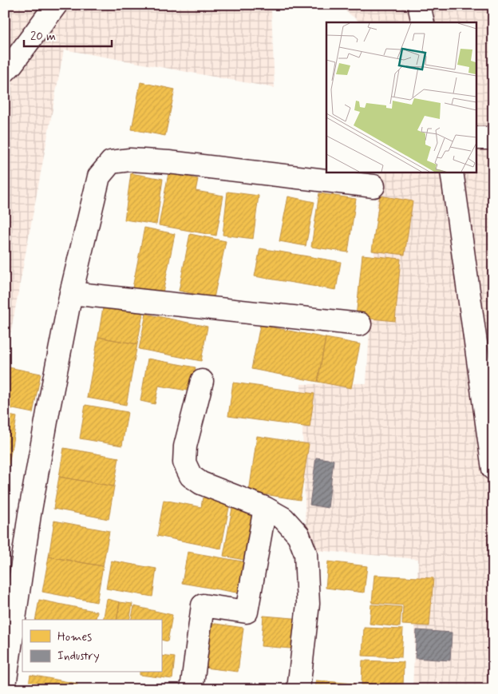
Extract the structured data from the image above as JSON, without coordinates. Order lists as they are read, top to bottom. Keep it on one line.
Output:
{"legend":["Homes","Industry"],"scale_bar":"20 m"}
